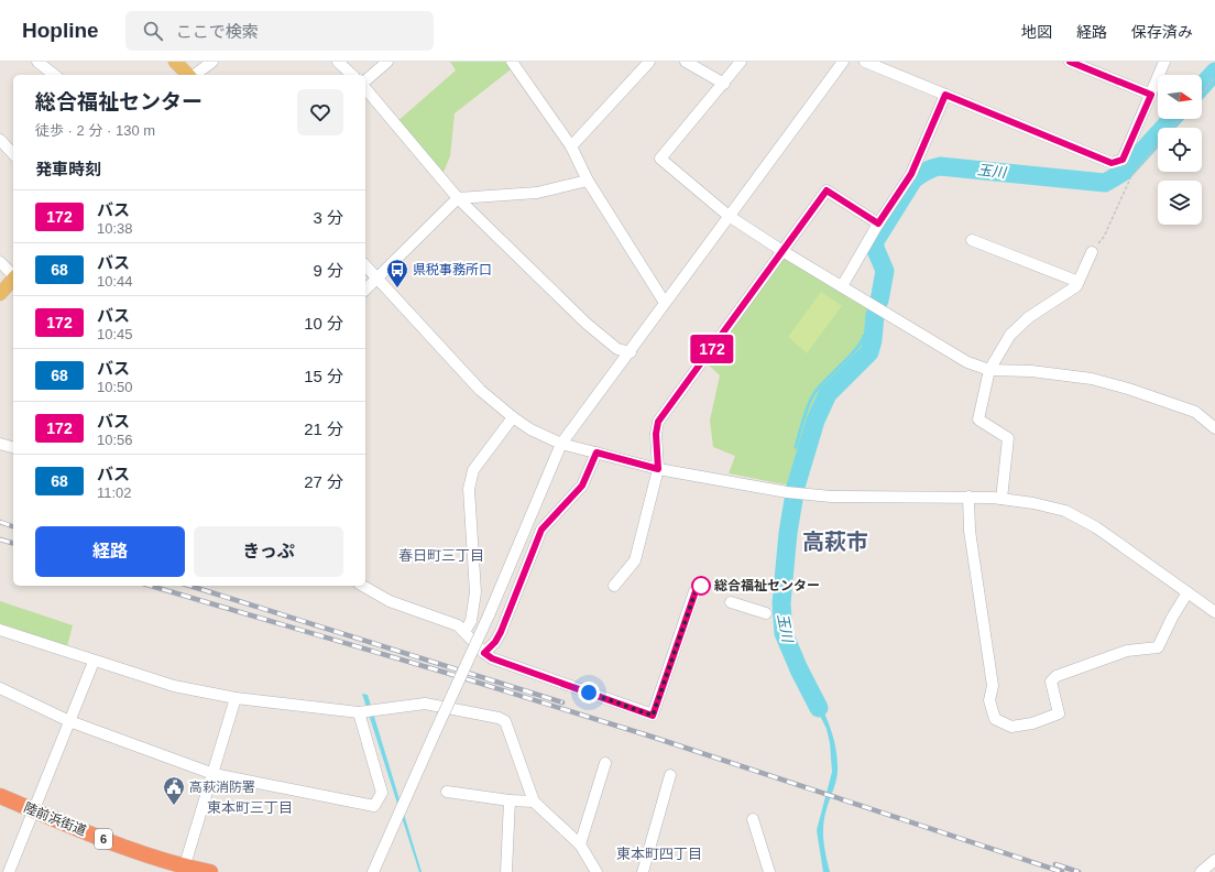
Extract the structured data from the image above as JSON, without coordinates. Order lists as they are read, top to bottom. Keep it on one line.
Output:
{"streets":{"highway":["陸前浜街道","6"]},"districts":["高萩市","春日町三丁目","東本町三丁目","東本町四丁目"],"water":["玉川"],"places":{"bus stop":["県税事務所口"],"other":["総合福祉センター"],"public building":["高萩消防署"]},"lines":["bus line 172"],"north":"right","page":{"header":"Hopline","search":"ここで検索","nav":["地図","経路","保存済み"],"on_map":"172","heading":[["総合福祉センター","徒歩 · 2 分 · 130 m"],"発車時刻"],"list":[{"mark":"172","name":"バス","note":"10:38","value":"3 分"},{"mark":"68","name":"バス","note":"10:44","value":"9 分"},{"mark":"172","name":"バス","note":"10:45","value":"10 分"},{"mark":"68","name":"バス","note":"10:50","value":"15 分"},{"mark":"172","name":"バス","note":"10:56","value":"21 分"},{"mark":"68","name":"バス","note":"11:02","value":"27 分"}],"buttons":["経路","きっぷ"]}}
